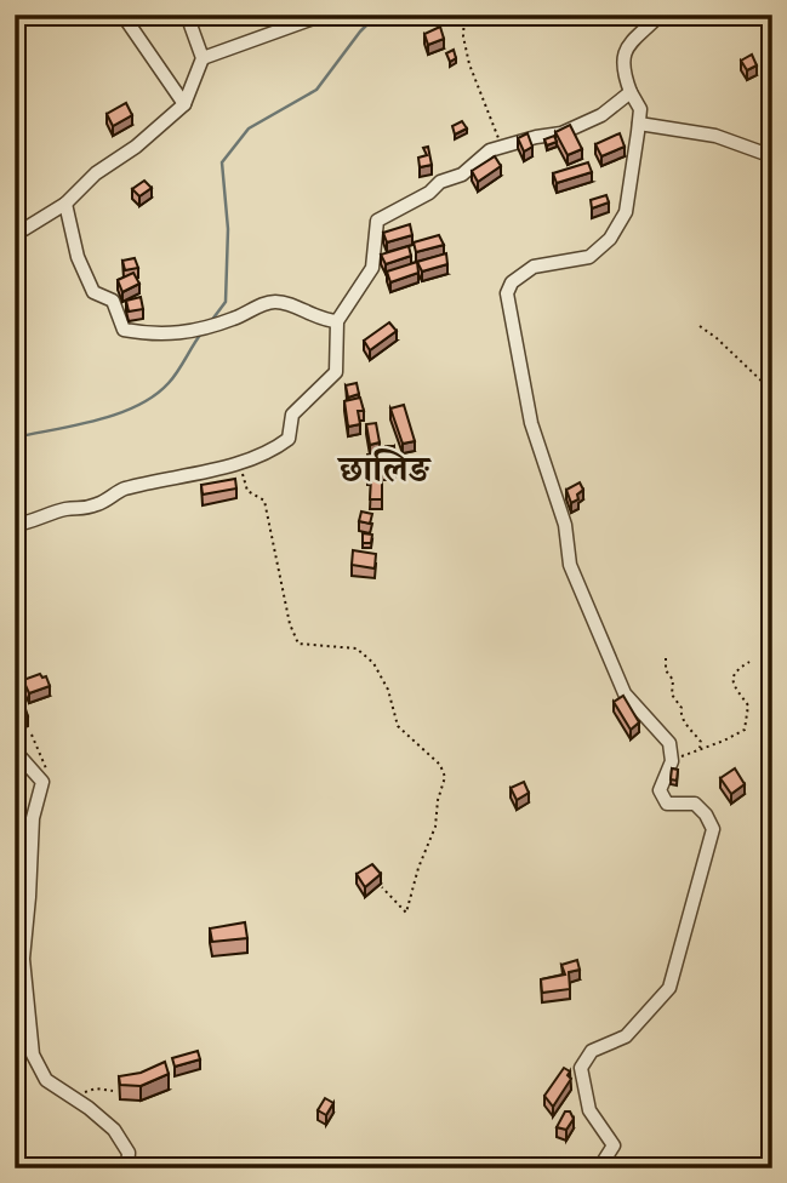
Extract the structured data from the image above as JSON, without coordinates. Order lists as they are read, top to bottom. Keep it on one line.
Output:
{"districts":["छालिङ"]}
